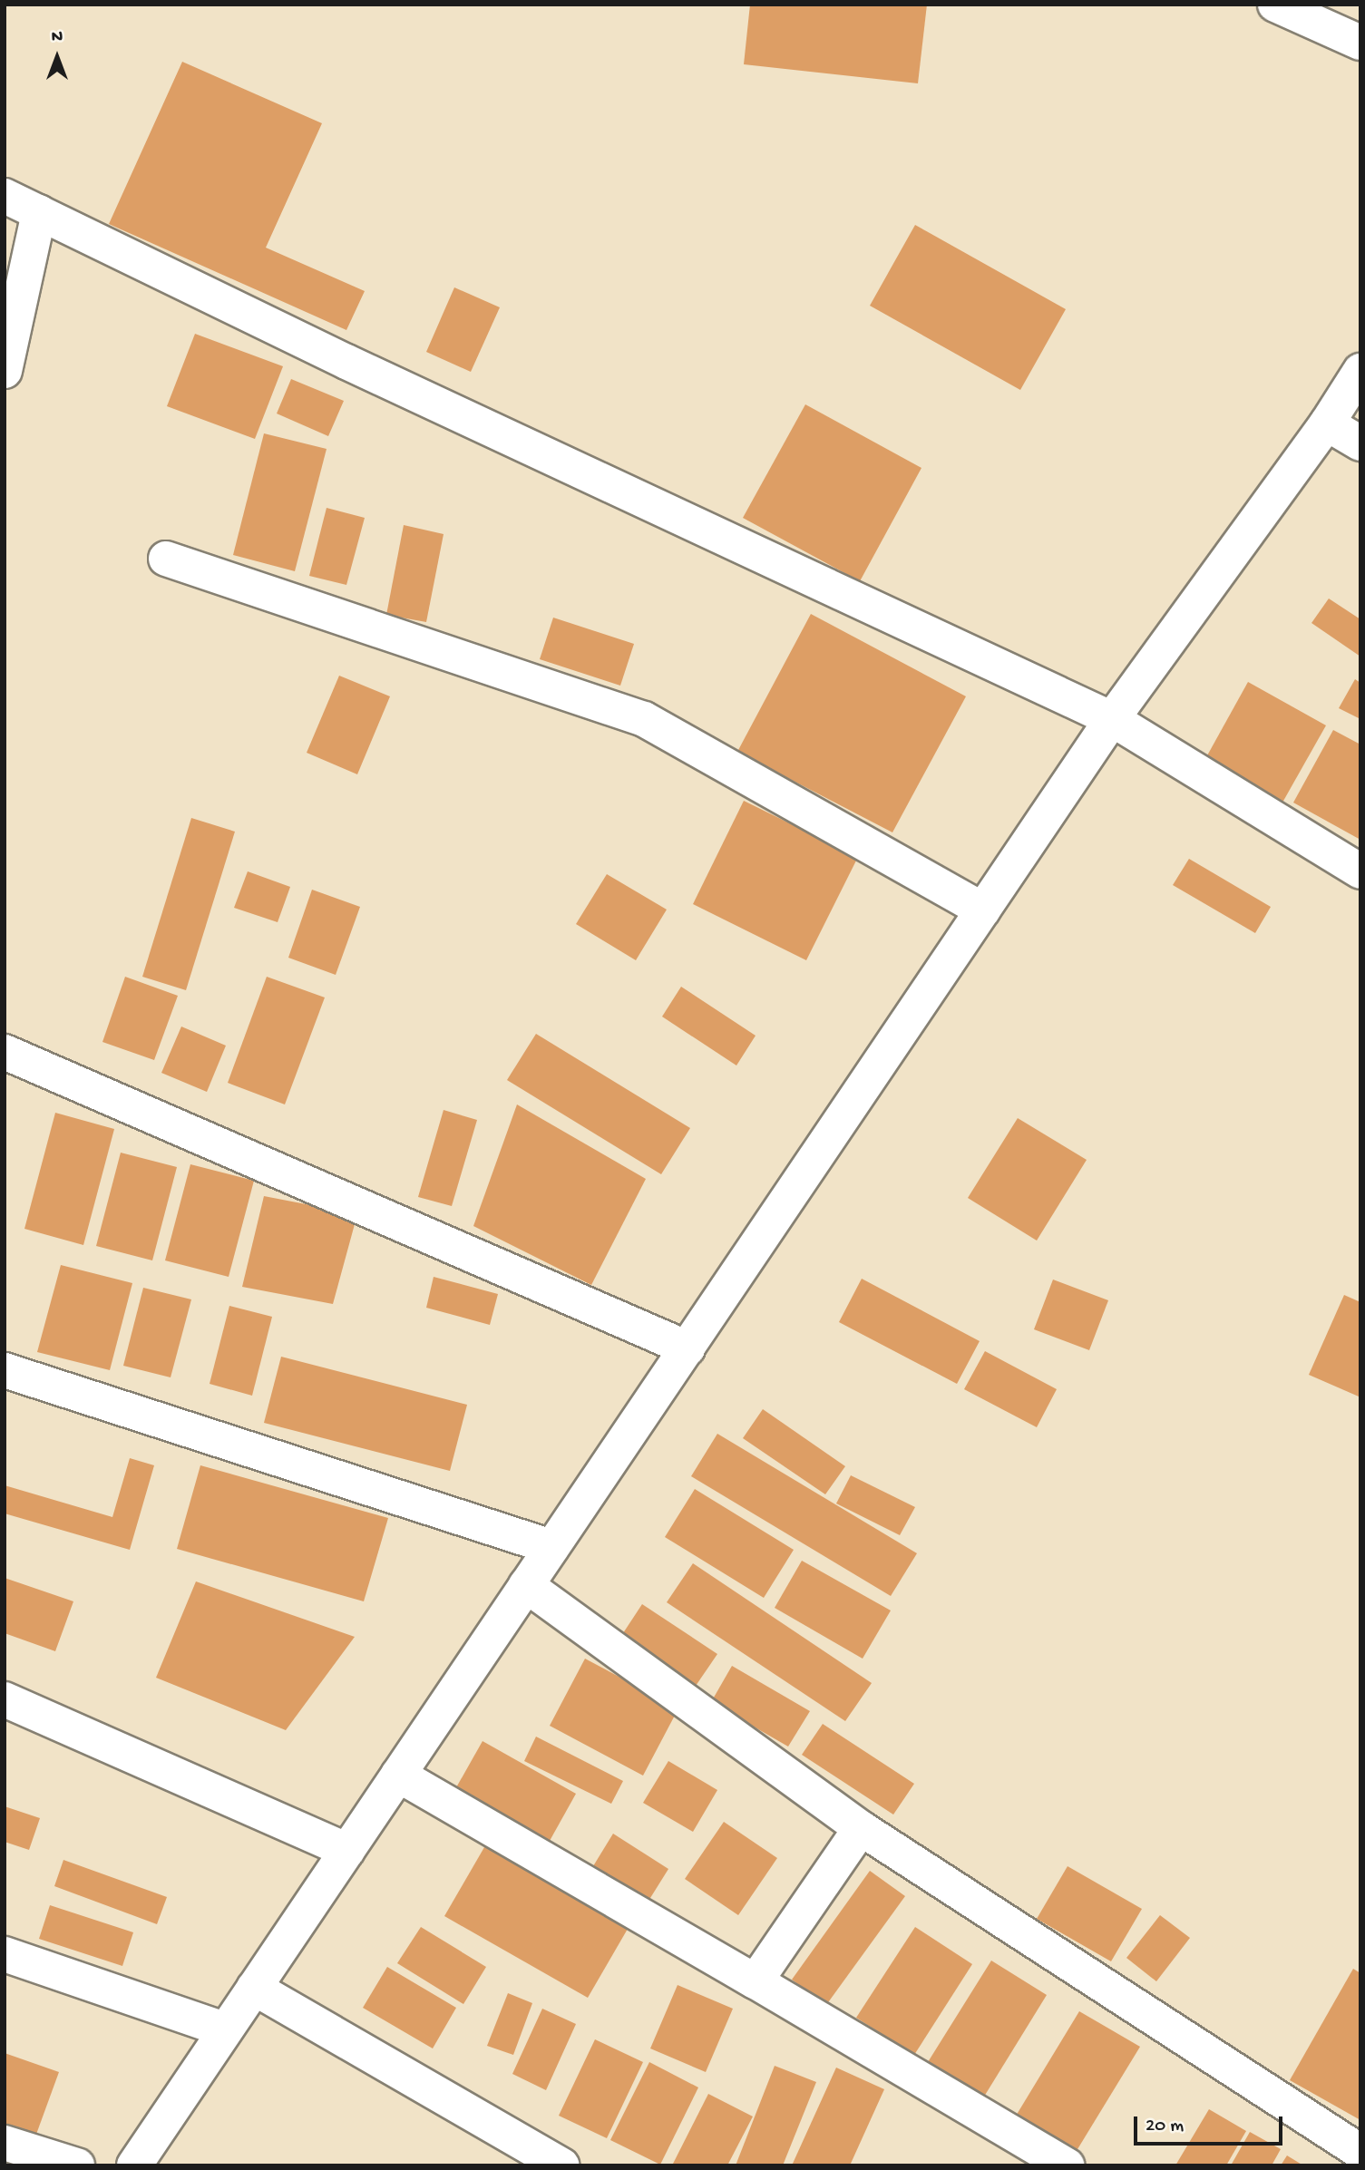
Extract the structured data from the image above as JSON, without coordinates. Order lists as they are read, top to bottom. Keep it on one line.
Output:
{"scale_bar":"20 m","north":"top"}
